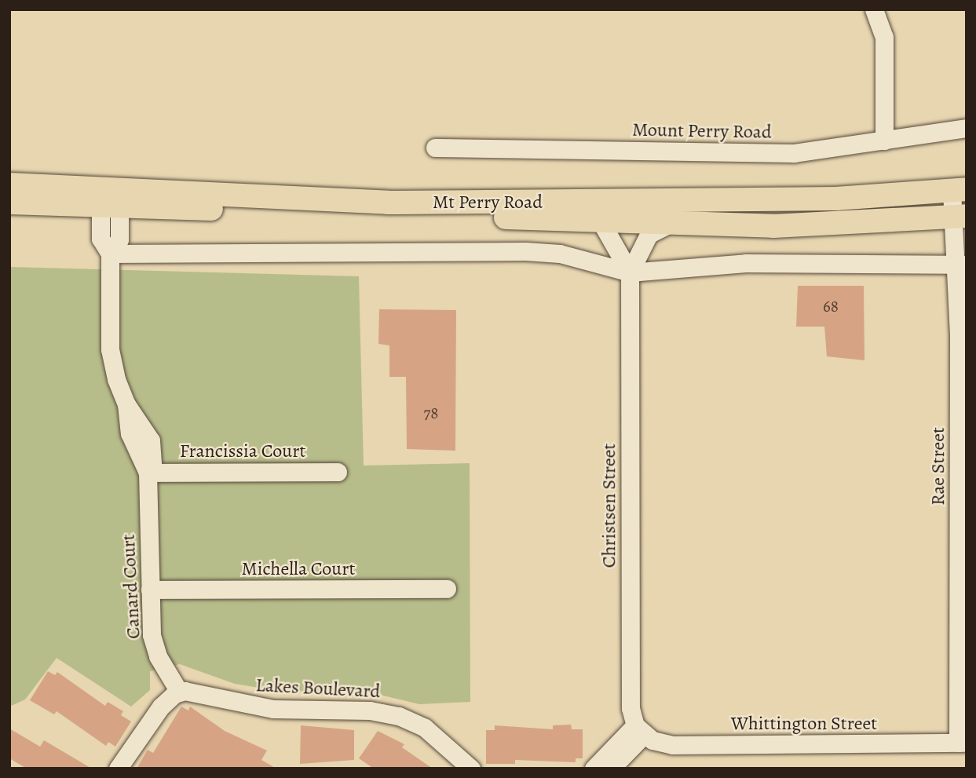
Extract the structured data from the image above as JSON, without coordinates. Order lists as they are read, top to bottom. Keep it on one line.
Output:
{"streets":{"main road":["Mt Perry Road"],"street":["Mount Perry Road","Francissia Court","Rae Street","Christsen Street","Michella Court","Canard Court","Lakes Boulevard","Whittington Street"]},"crossings":[["Mt Perry Road","Rae Street"],["Mt Perry Road","Christsen Street"],["Francissia Court","Canard Court"],["Rae Street","Whittington Street"],["Christsen Street","Whittington Street"],["Michella Court","Canard Court"],["Canard Court","Lakes Boulevard"]],"house_numbers":["68","78"]}
